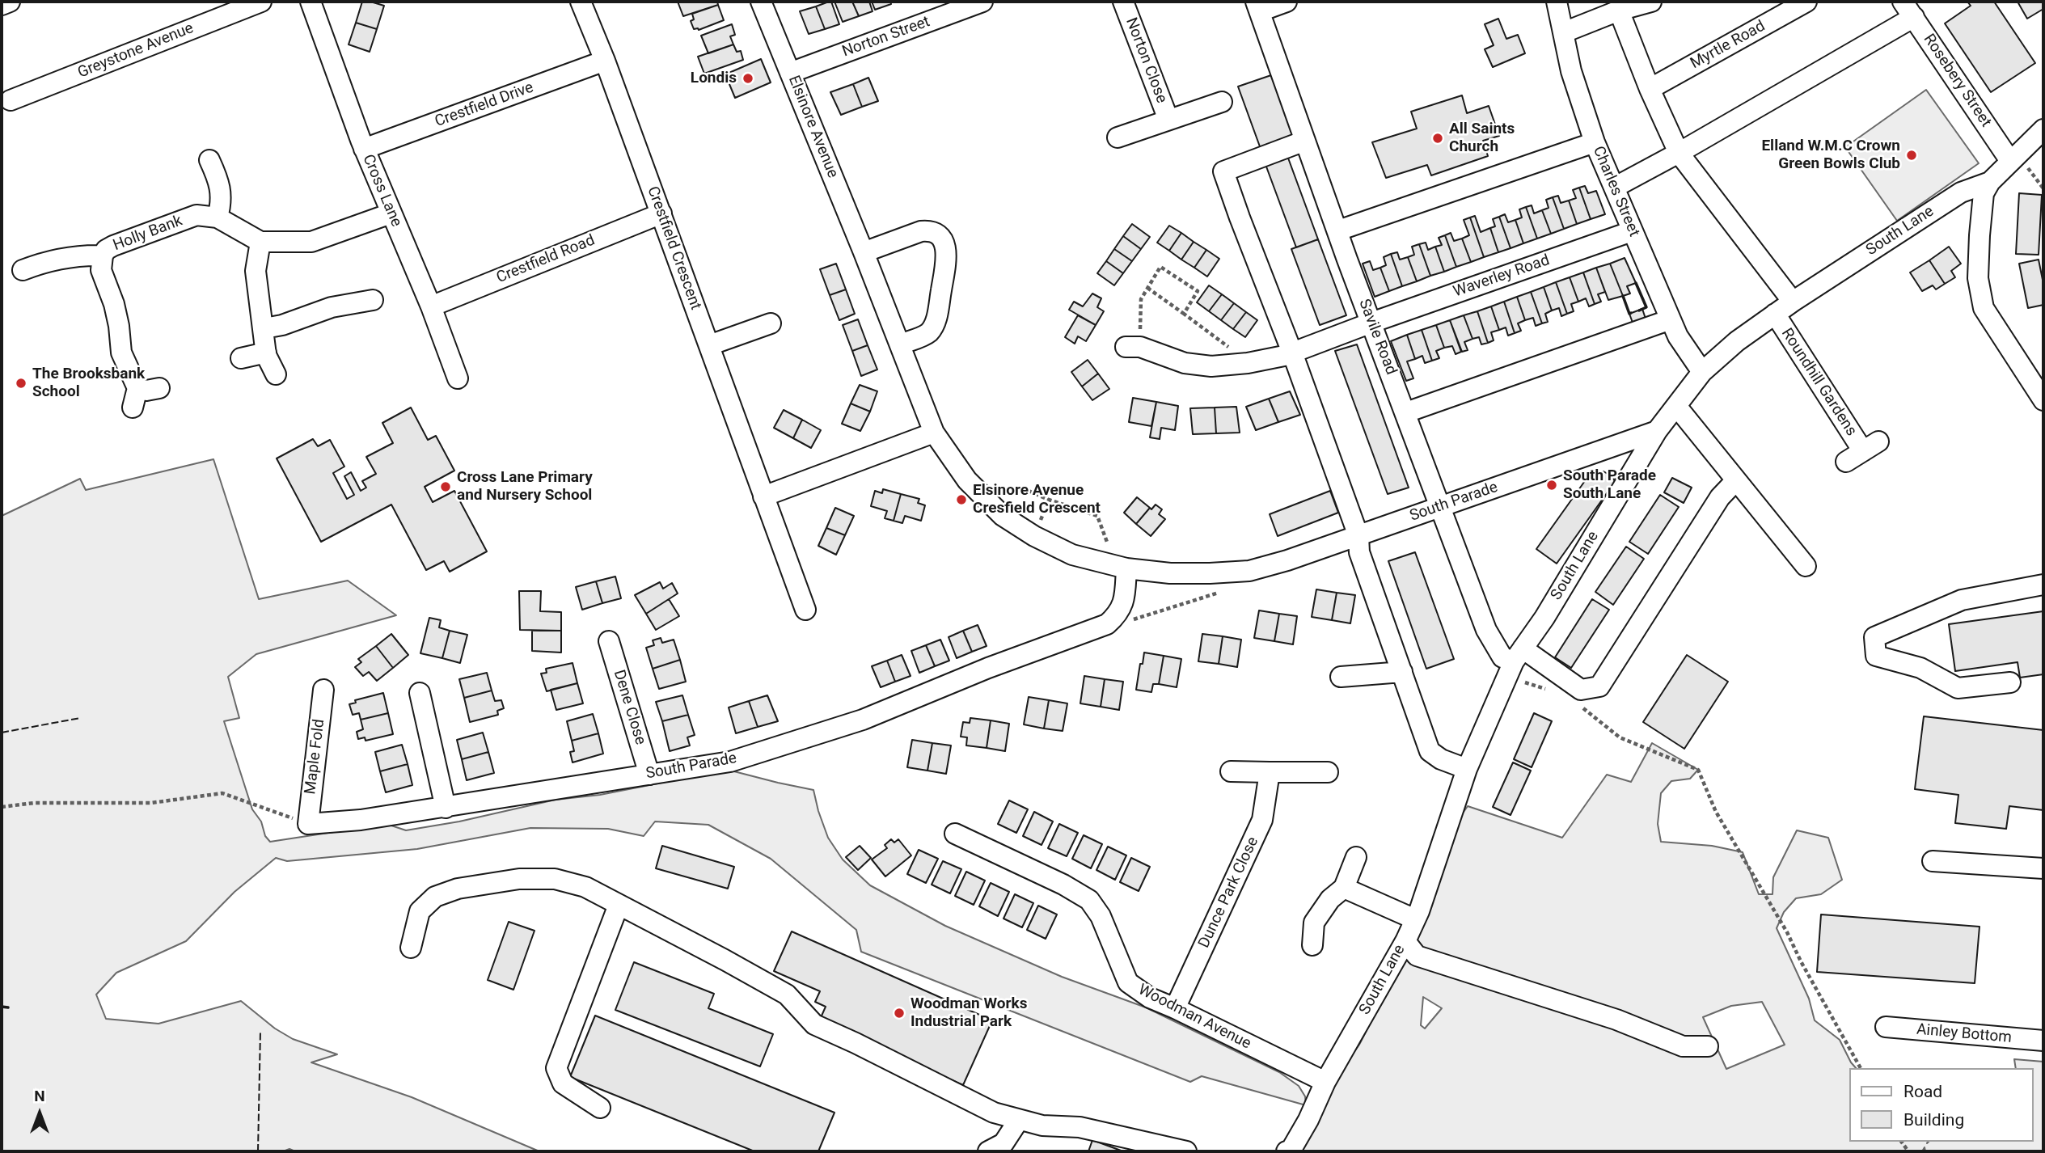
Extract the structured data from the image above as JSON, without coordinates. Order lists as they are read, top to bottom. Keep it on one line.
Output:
{"streets":{"street":["Norton Street","Myrtle Road","Greystone Avenue","Norton Close","Rosebery Street","Crestfield Drive","Elsinore Avenue","Cross Lane","Charles Street","South Lane","Holly Bank","Crestfield Crescent","Crestfield Road","Waverley Road","Savile Road","Roundhill Gardens","South Parade","Dene Close","Maple Fold","Dunce Park Close","Woodman Avenue","Ainley Bottom"]},"crossings":[["Norton Street","Elsinore Avenue"],["Rosebery Street","South Lane"],["Crestfield Drive","Cross Lane"],["Crestfield Drive","Crestfield Crescent"],["Elsinore Avenue","South Parade"],["Cross Lane","Holly Bank"],["Cross Lane","Crestfield Road"],["Charles Street","South Lane"],["Charles Street","Waverley Road"],["South Lane","Savile Road"],["South Lane","Roundhill Gardens"],["South Lane","South Parade"],["South Lane","Woodman Avenue"],["Crestfield Crescent","Crestfield Road"],["Waverley Road","Savile Road"],["Savile Road","South Parade"],["South Parade","Dene Close"],["South Parade","Maple Fold"],["Dunce Park Close","Woodman Avenue"]],"places":["Londis","All Saints Church","Elland W.M.C Crown Green Bowls Club","The Brooksbank School","South Parade South Lane","Cross Lane Primary and Nursery School","Elsinore Avenue Cresfield Crescent","Woodman Works Industrial Park"],"legend":["Road","Building"],"north":"top"}
